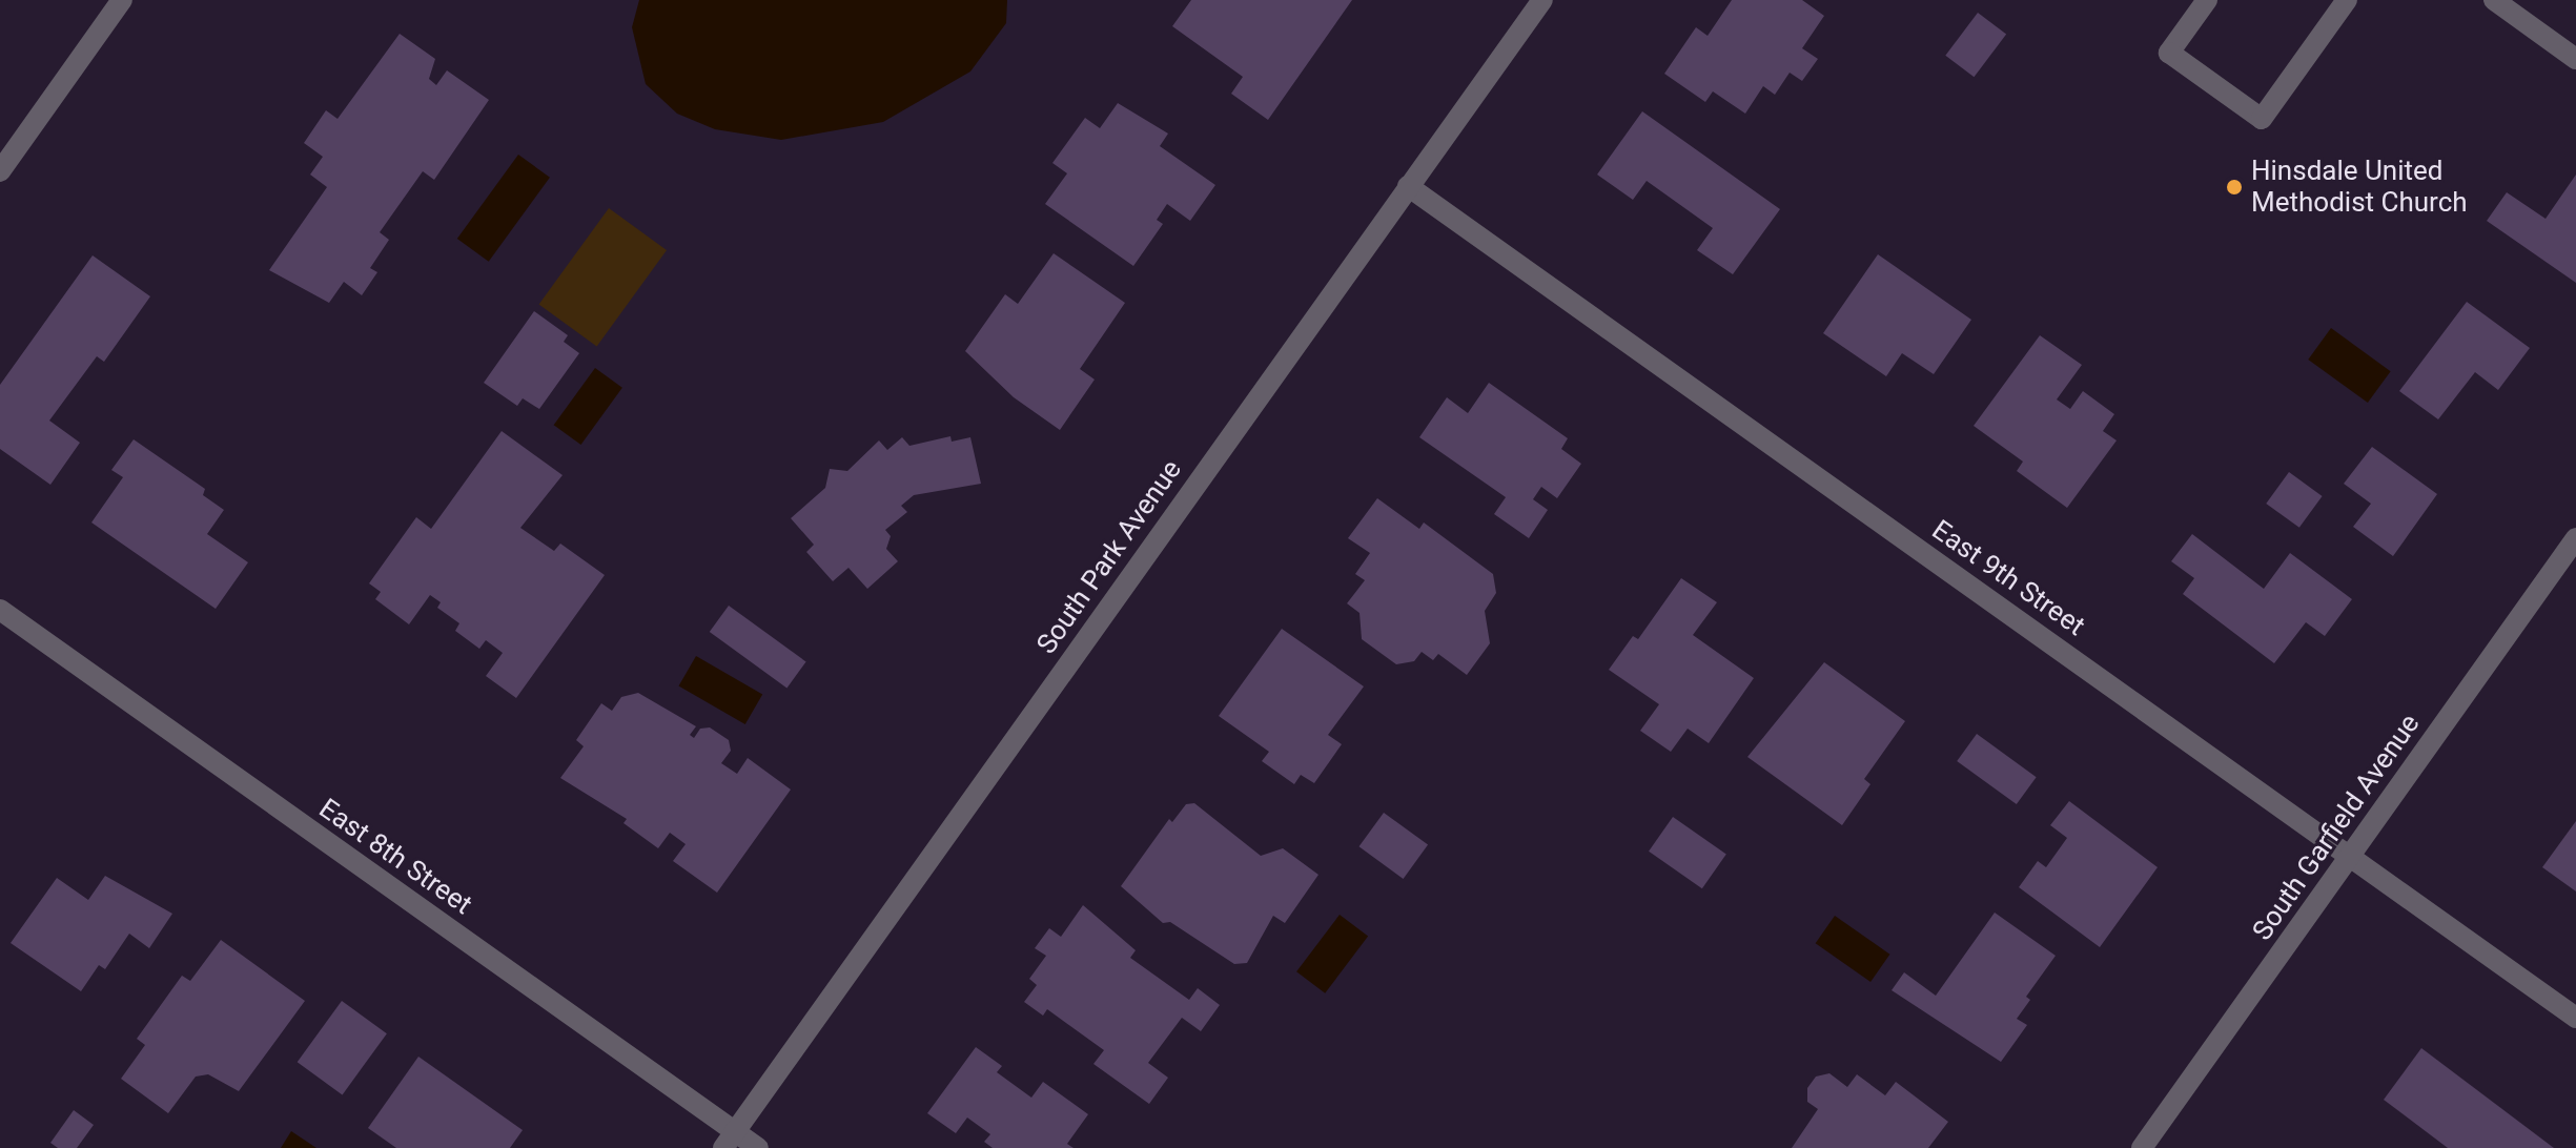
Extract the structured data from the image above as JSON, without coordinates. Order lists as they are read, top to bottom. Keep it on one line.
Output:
{"streets":{"street":["South Park Avenue","East 9th Street","South Garfield Avenue","East 8th Street"]},"crossings":[["South Park Avenue","East 9th Street"],["South Park Avenue","East 8th Street"],["East 9th Street","South Garfield Avenue"]],"places":["Hinsdale United Methodist Church"]}
